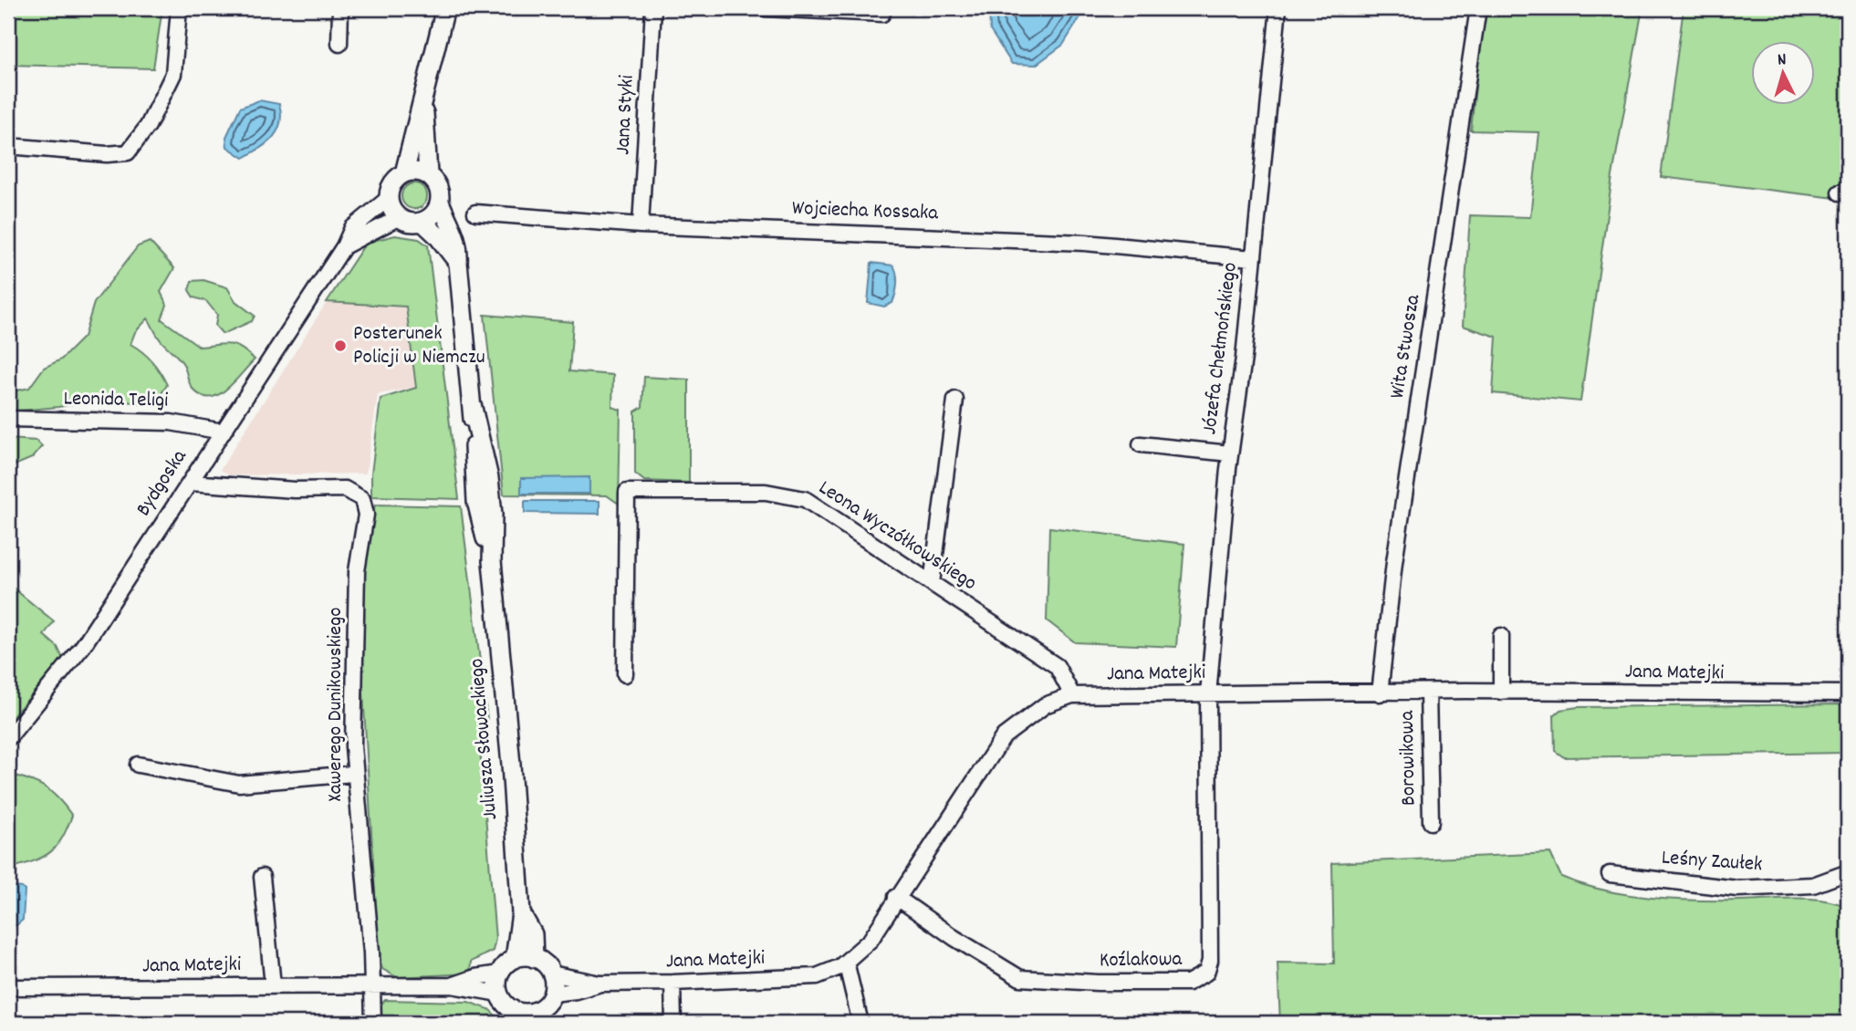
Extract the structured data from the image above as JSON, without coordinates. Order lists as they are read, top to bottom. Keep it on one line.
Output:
{"streets":{"street":["Jana Styki","Wojciecha Kossaka","Wita Stwosza","Józefa Chełmońskiego","Leonida Teligi","Bydgoska","Leona Wyczółkowskiego","Jana Matejki","Xawerego Dunikowskiego","Juliusza Słowackiego","Borowikowa","Leśny Zaułek","Koźlakowa"]},"crossings":[["Jana Styki","Wojciecha Kossaka"],["Wojciecha Kossaka","Józefa Chełmońskiego"],["Wita Stwosza","Jana Matejki"],["Józefa Chełmońskiego","Jana Matejki"],["Józefa Chełmońskiego","Koźlakowa"],["Leonida Teligi","Bydgoska"],["Bydgoska","Xawerego Dunikowskiego"],["Bydgoska","Juliusza Słowackiego"],["Leona Wyczółkowskiego","Jana Matejki"],["Jana Matejki","Xawerego Dunikowskiego"],["Jana Matejki","Juliusza Słowackiego"],["Jana Matejki","Borowikowa"],["Jana Matejki","Koźlakowa"]],"places":["Posterunek Policji w Niemczu"],"north":"top"}
